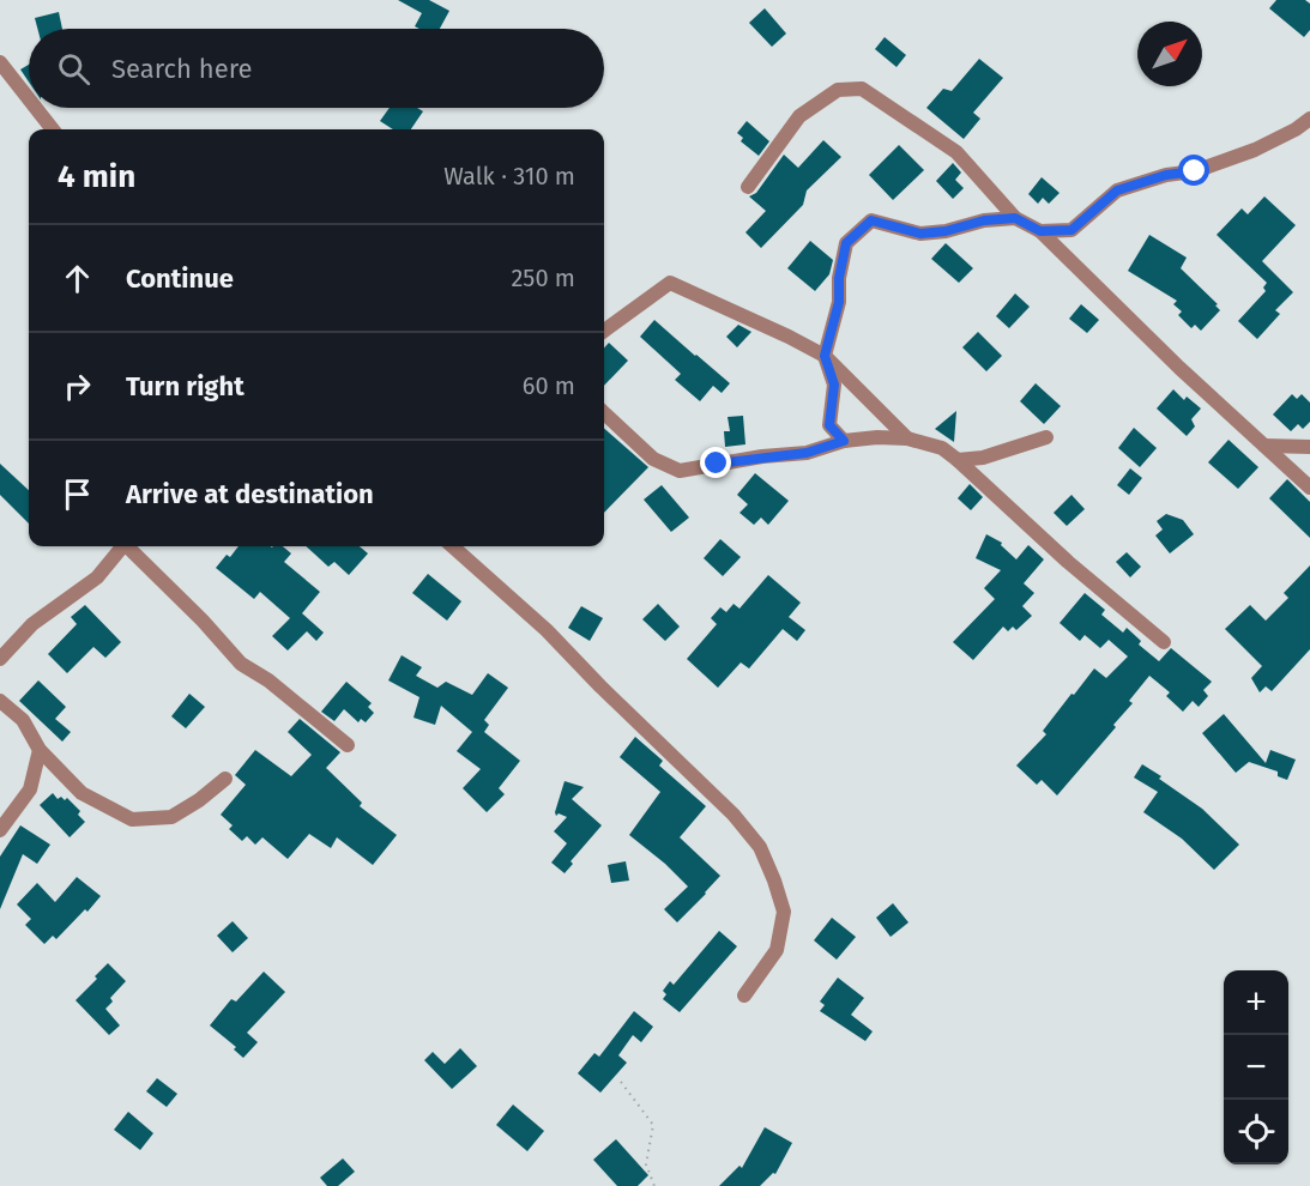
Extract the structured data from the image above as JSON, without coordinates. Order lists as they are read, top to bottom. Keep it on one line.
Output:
{"north":"top right","page":{"search":"Search here","heading":["4 min","Walk · 310 m"],"list":[["Continue","250 m"],["Turn right","60 m"],"Arrive at destination"],"map_buttons":["+","−"]}}
